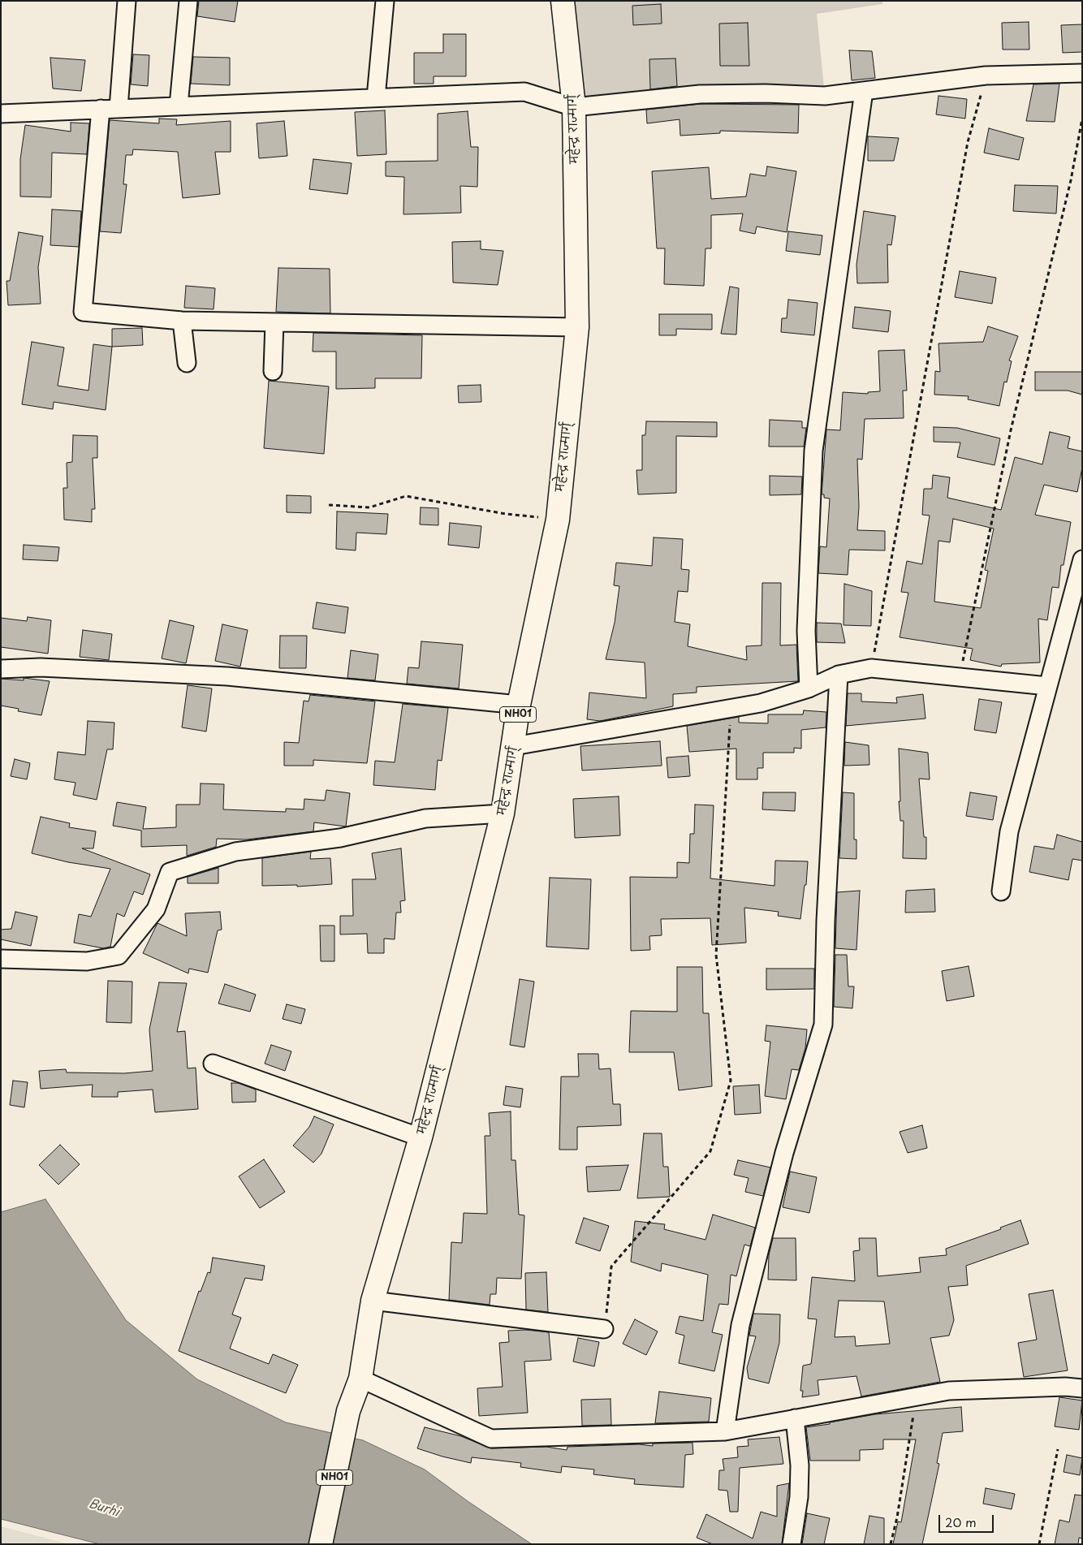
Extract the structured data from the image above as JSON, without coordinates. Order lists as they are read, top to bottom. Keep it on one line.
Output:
{"streets":{"highway":["महेन्द्र राज्मार्ग्","NH01"]},"water":["Burhi"],"scale_bar":"20 m"}
